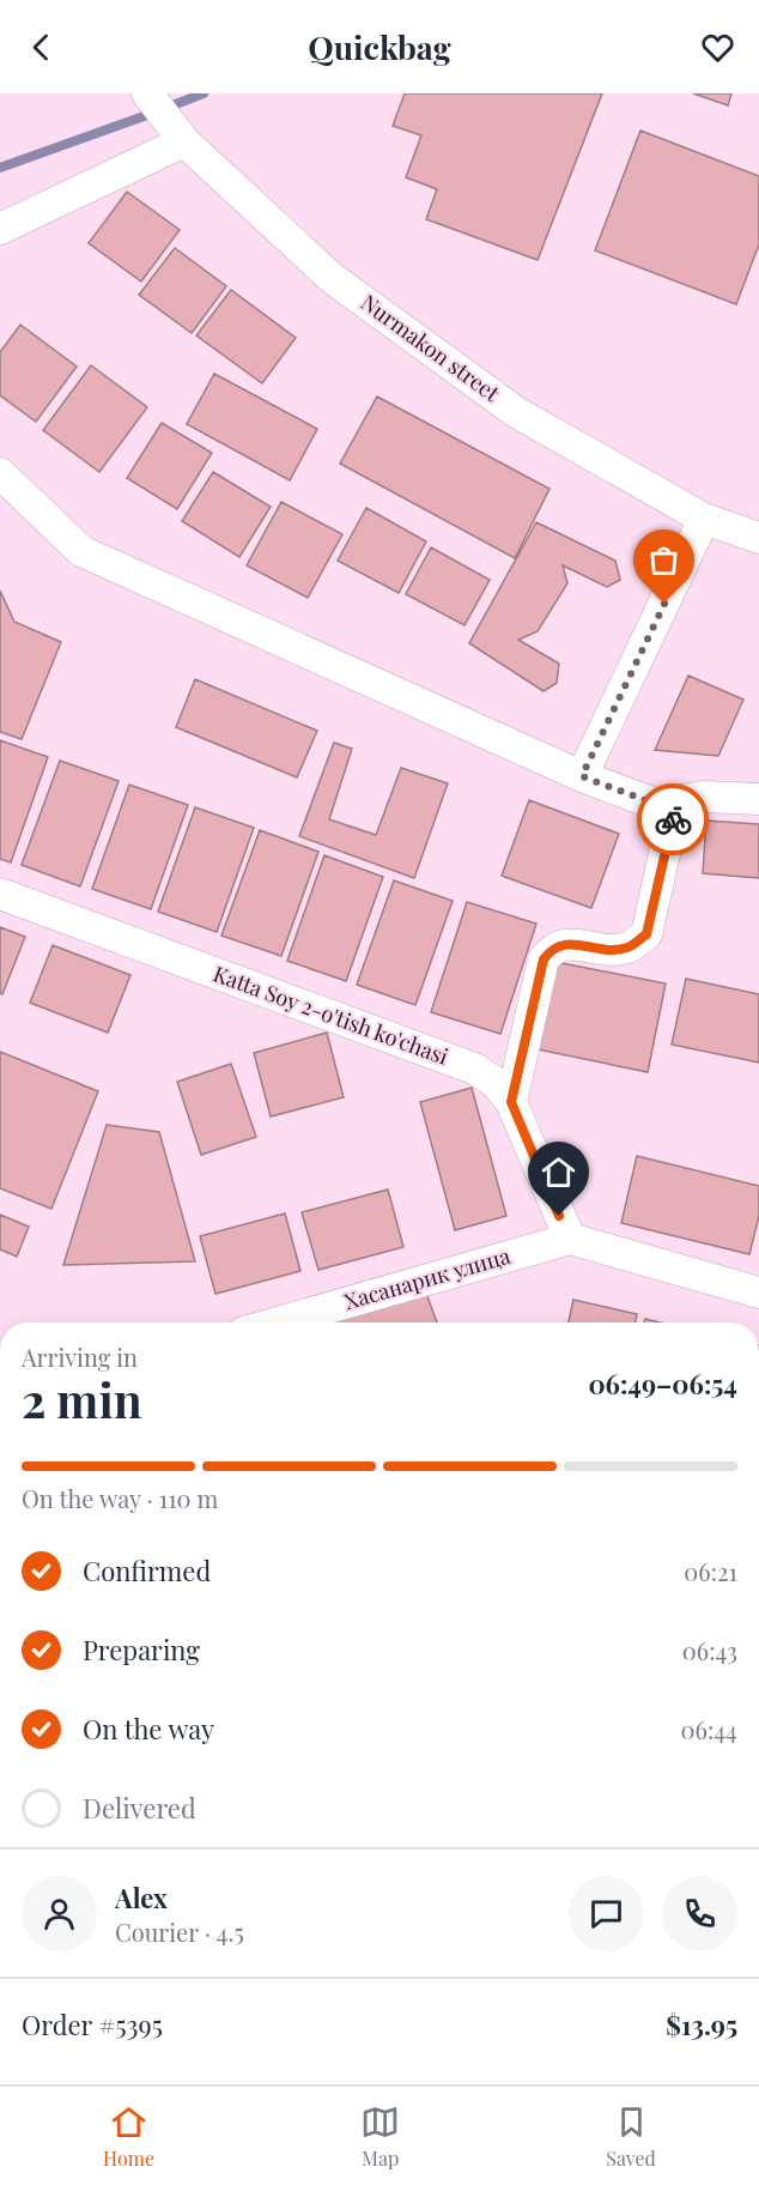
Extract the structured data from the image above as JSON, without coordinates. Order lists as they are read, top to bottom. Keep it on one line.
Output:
{"streets":{"street":["Nurmakon street","Katta Soy 2-o'tish ko'chasi","Хасанарик улица"]},"crossings":[["Katta Soy 2-o'tish ko'chasi","Хасанарик улица"]],"page":{"header":"Quickbag","heading":["2 min","Arriving in","06:49–06:54"],"panel":["Alex","Courier · 4.5","Order #5395","$13.95"],"bar":"On the way · 110 m","list":[["Confirmed","06:21"],["Preparing","06:43"],["On the way","06:44"],"Delivered"],"tabs":["Home","Map","Saved"]}}
